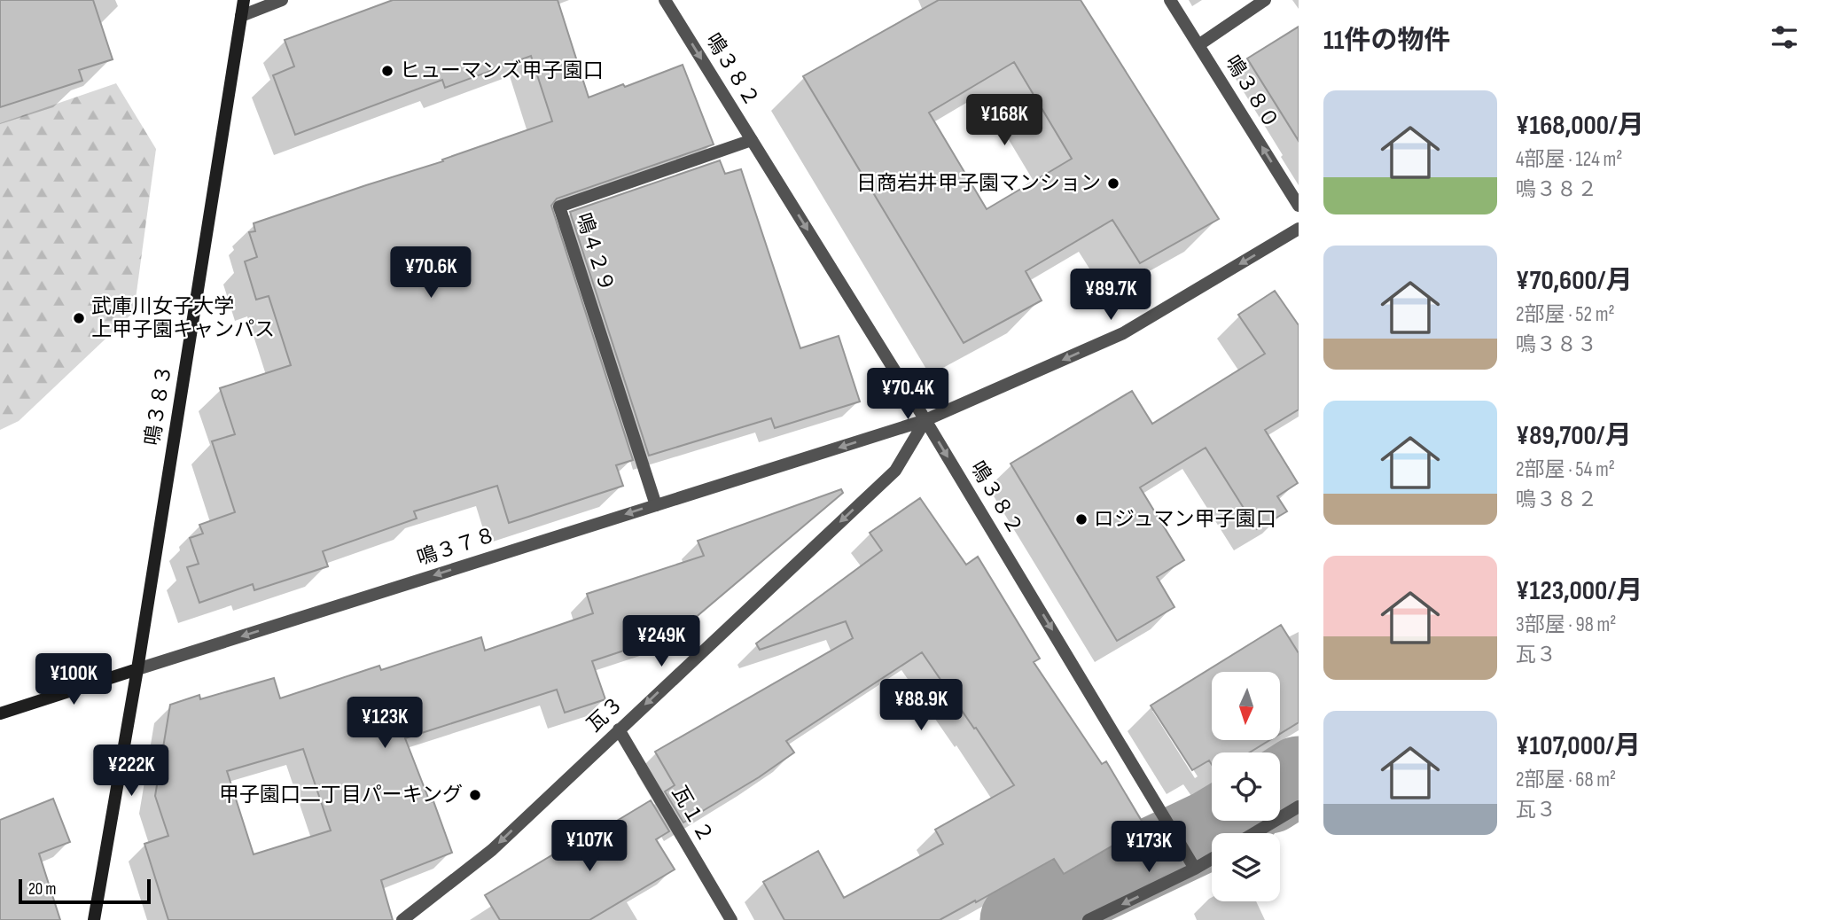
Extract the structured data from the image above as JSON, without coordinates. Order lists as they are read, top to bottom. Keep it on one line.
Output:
{"streets":{"street":["鳴３８２","鳴３８０","鳴４２９","鳴３８３","鳴３７８","瓦３","瓦１２"]},"crossings":[["鳴３８２","鳴４２９"],["鳴３８２","鳴３７８"],["鳴３８２","瓦３"],["鳴４２９","鳴３７８"],["鳴３８３","鳴３７８"],["鳴３７８","瓦３"],["瓦３","瓦１２"]],"one_way":["鳴３８２","鳴３８０","鳴３７８","瓦３"],"places":["ヒューマンズ甲子園口","日商岩井甲子園マンション","武庫川女子大学 上甲子園キャンパス","ロジュマン甲子園口","甲子園口二丁目パーキング"],"scale_bar":"20 m","north":"bottom","page":{"heading":"11件の物件","list":[{"name":"¥168,000/月","note":"4部屋 · 124 m² · 鳴３８２"},{"name":"¥70,600/月","note":"2部屋 · 52 m² · 鳴３８３"},{"name":"¥89,700/月","note":"2部屋 · 54 m² · 鳴３８２"},{"name":"¥123,000/月","note":"3部屋 · 98 m² · 瓦３"},{"name":"¥107,000/月","note":"2部屋 · 68 m² · 瓦３"}],"price":["¥168K","¥70.6K","¥89.7K","¥70.4K","¥249K","¥100K","¥88.9K","¥123K","¥222K","¥107K","¥173K"],"scale":"20 m"}}
